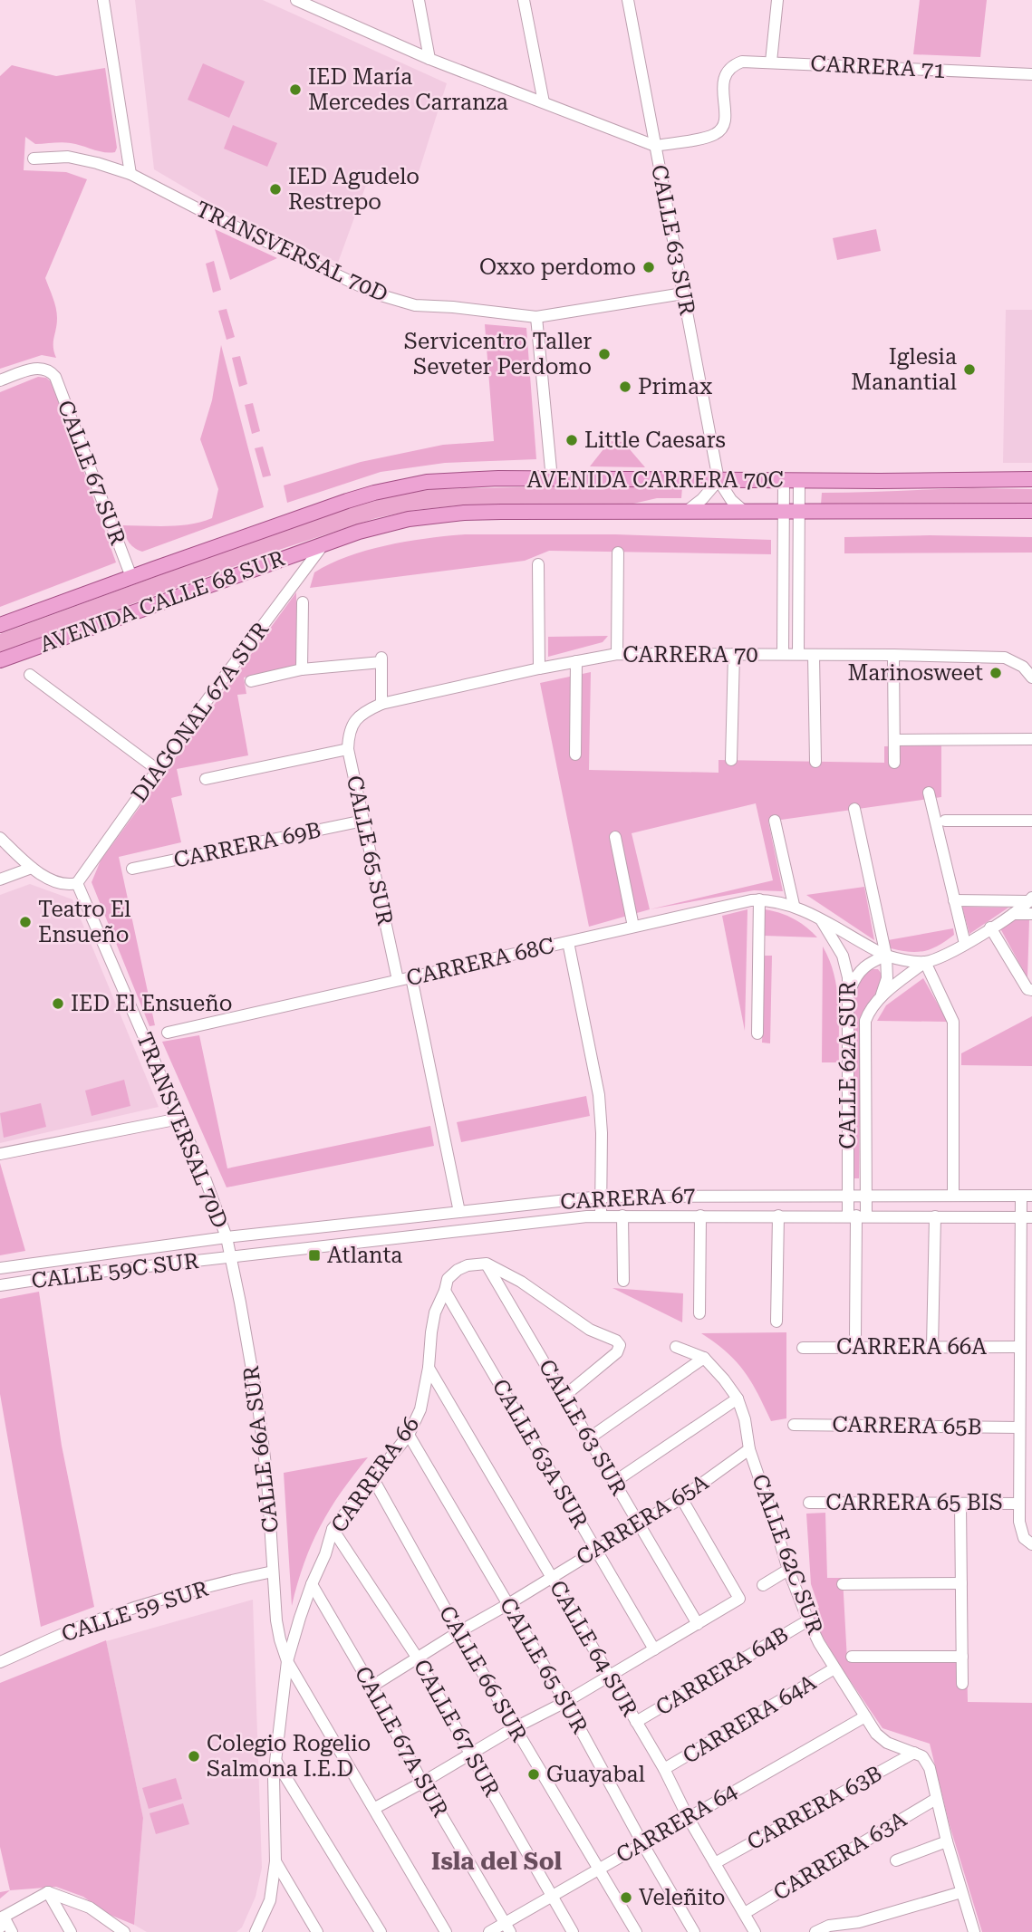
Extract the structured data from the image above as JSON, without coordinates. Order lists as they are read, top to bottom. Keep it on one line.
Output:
{"streets":{"main road":["AVENIDA CARRERA 70C","AVENIDA CALLE 68 SUR"],"street":["CARRERA 71","CALLE 63 SUR","TRANSVERSAL 70D","CALLE 67 SUR","CARRERA 70","DIAGONAL 67A SUR","CARRERA 69B","CALLE 65 SUR","CARRERA 68C","CALLE 62A SUR","CARRERA 67","CALLE 59C SUR","CARRERA 66A","CARRERA 65B","CALLE 66A SUR","CALLE 63A SUR","CARRERA 66","CARRERA 65 BIS","CARRERA 65A","CALLE 62C SUR","CALLE 59 SUR","CALLE 64 SUR","CARRERA 64B","CALLE 66 SUR","CARRERA 64A","CALLE 67A SUR","CARRERA 63B","CARRERA 64","CARRERA 63A"]},"crossings":[["CARRERA 71","CALLE 63 SUR"],["CALLE 63 SUR","TRANSVERSAL 70D"],["CALLE 63 SUR","AVENIDA CARRERA 70C"],["CALLE 63 SUR","CARRERA 66"],["CALLE 63 SUR","CARRERA 65A"],["TRANSVERSAL 70D","DIAGONAL 67A SUR"],["TRANSVERSAL 70D","CARRERA 67"],["TRANSVERSAL 70D","CALLE 59C SUR"],["TRANSVERSAL 70D","CALLE 66A SUR"],["CALLE 67 SUR","AVENIDA CALLE 68 SUR"],["CALLE 67 SUR","CARRERA 66"],["CALLE 67 SUR","CARRERA 65A"],["CALLE 67 SUR","CARRERA 64"],["AVENIDA CARRERA 70C","AVENIDA CALLE 68 SUR"],["AVENIDA CARRERA 70C","DIAGONAL 67A SUR"],["AVENIDA CALLE 68 SUR","DIAGONAL 67A SUR"],["CARRERA 70","CALLE 65 SUR"],["CARRERA 69B","CALLE 65 SUR"],["CALLE 65 SUR","CARRERA 68C"],["CALLE 65 SUR","CARRERA 66"],["CALLE 65 SUR","CARRERA 65A"],["CALLE 65 SUR","CARRERA 64"],["CARRERA 68C","CALLE 62A SUR"],["CALLE 62A SUR","CARRERA 67"],["CARRERA 67","CALLE 59C SUR"],["CARRERA 67","CALLE 66A SUR"],["CALLE 59C SUR","CALLE 66A SUR"],["CALLE 66A SUR","CARRERA 66"],["CALLE 66A SUR","CALLE 59 SUR"],["CALLE 63A SUR","CARRERA 66"],["CALLE 63A SUR","CARRERA 65A"],["CARRERA 66","CALLE 64 SUR"],["CARRERA 66","CALLE 66 SUR"],["CARRERA 66","CALLE 67A SUR"],["CARRERA 65A","CALLE 62C SUR"],["CARRERA 65A","CALLE 64 SUR"],["CARRERA 65A","CALLE 66 SUR"],["CARRERA 65A","CALLE 67A SUR"],["CALLE 62C SUR","CARRERA 64B"],["CALLE 62C SUR","CARRERA 64A"],["CALLE 62C SUR","CARRERA 63B"],["CALLE 62C SUR","CARRERA 64"],["CALLE 64 SUR","CARRERA 64B"],["CALLE 64 SUR","CARRERA 64A"],["CALLE 64 SUR","CARRERA 63B"],["CALLE 64 SUR","CARRERA 64"],["CALLE 64 SUR","CARRERA 63A"],["CALLE 66 SUR","CARRERA 64"],["CALLE 67A SUR","CARRERA 64"]],"districts":["Isla del Sol"],"places":{"other":["IED María Mercedes Carranza","IED Agudelo Restrepo","Oxxo perdomo","Servicentro Taller Seveter Perdomo","Iglesia Manantial","Primax","Little Caesars","Marinosweet","Teatro El Ensueño","IED El Ensueño","Colegio Rogelio Salmona I.E.D","Guayabal","Veleñito"],"transit":["Atlanta"]}}
